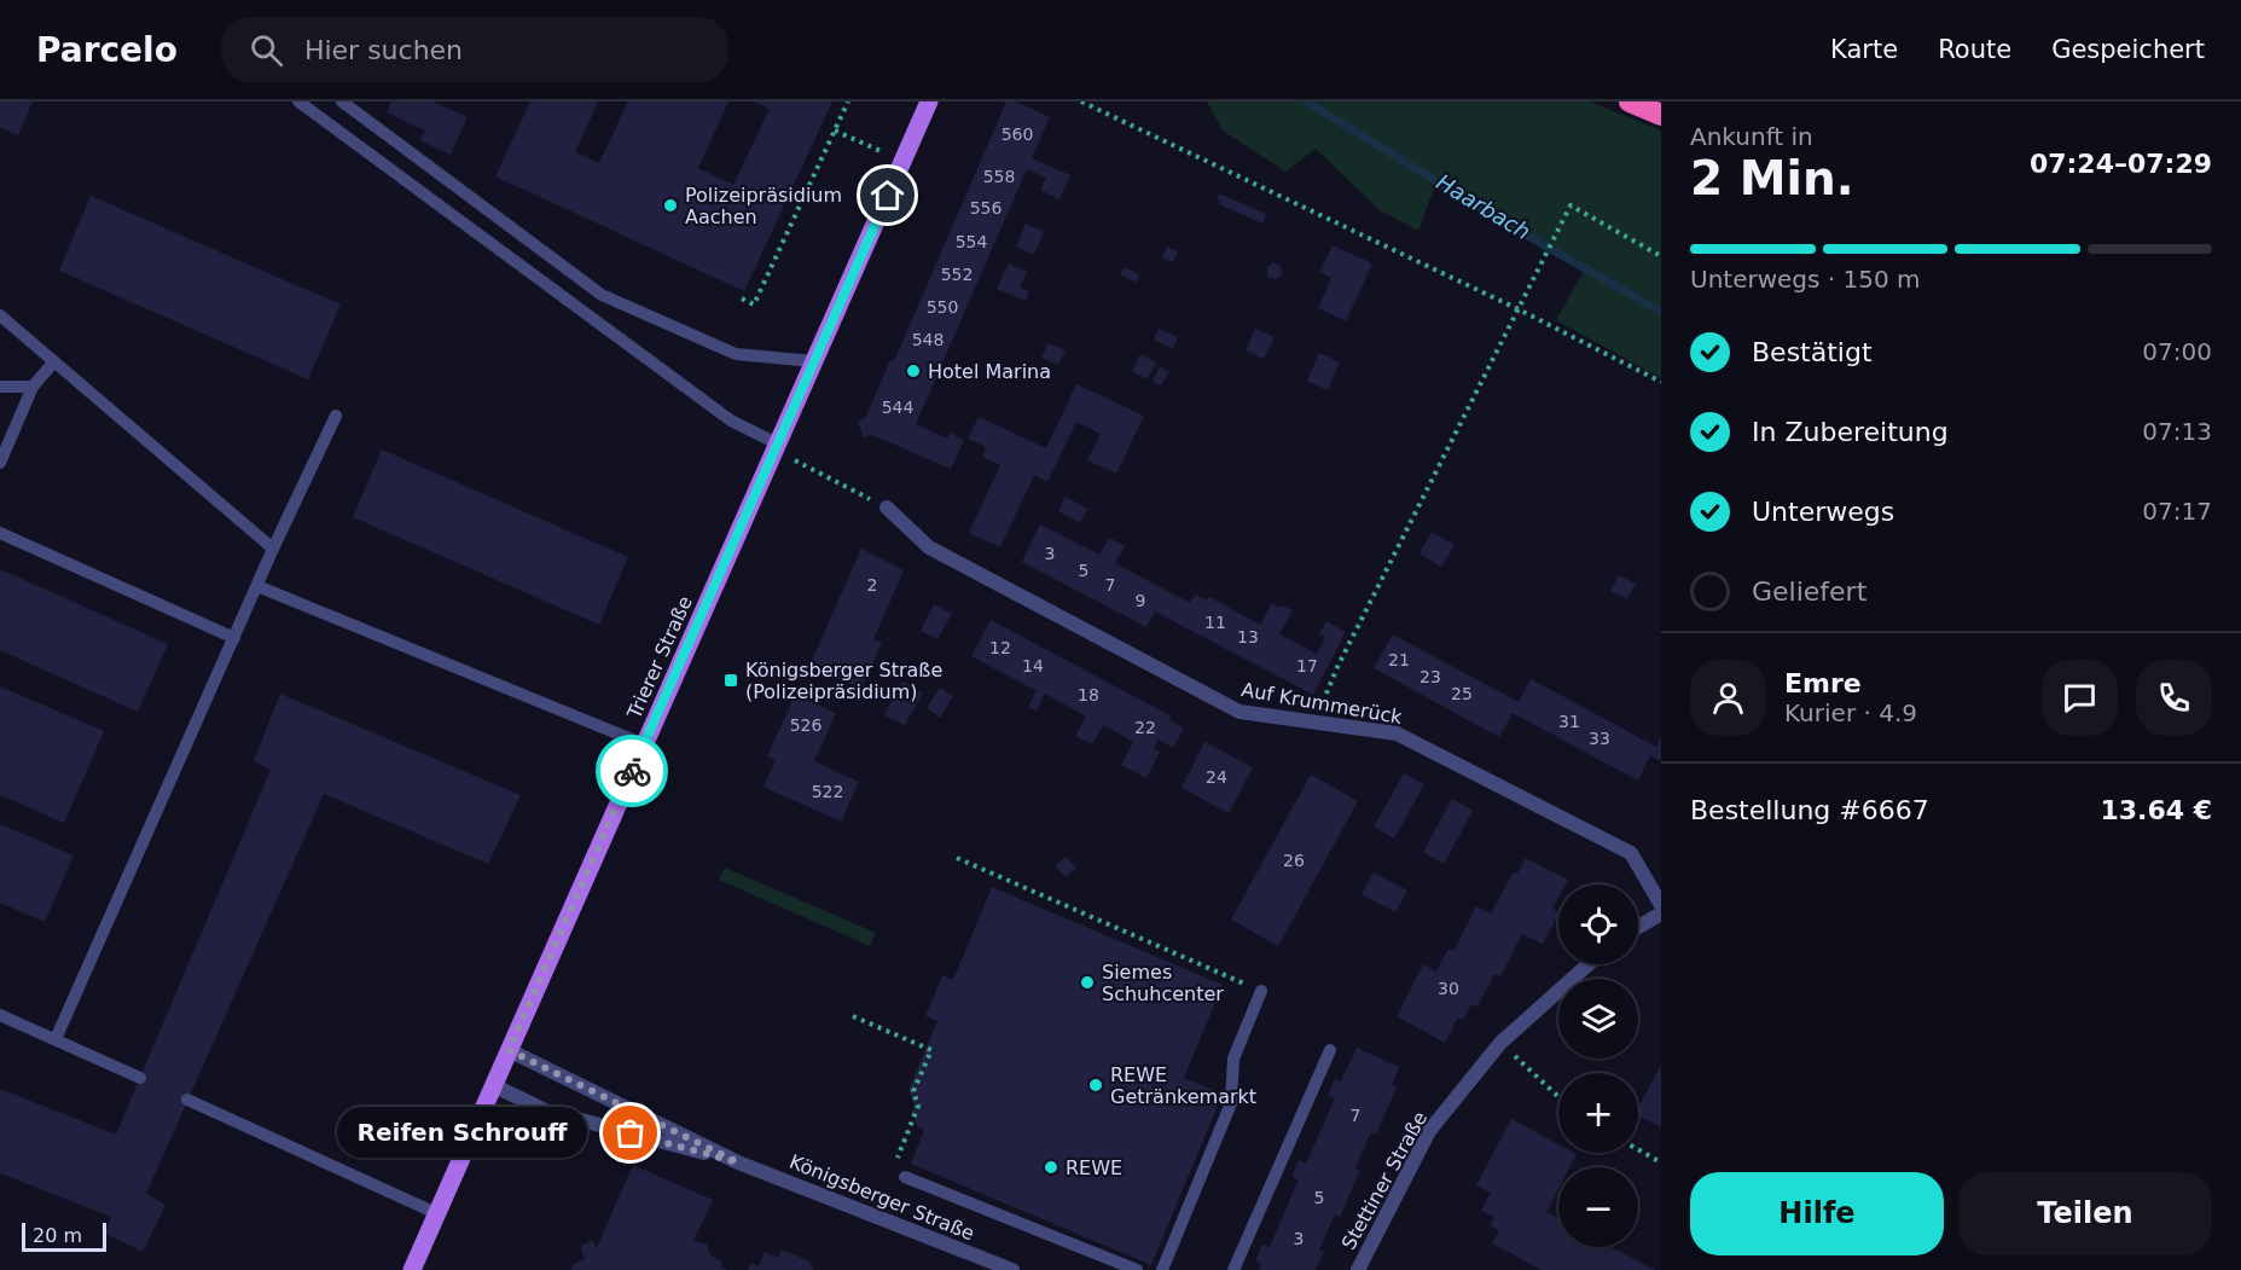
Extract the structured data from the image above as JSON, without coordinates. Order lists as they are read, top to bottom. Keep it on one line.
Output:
{"streets":{"main road":["Trierer Straße"],"street":["Auf Krummerück","Stettiner Straße","Königsberger Straße"]},"crossings":[["Trierer Straße","Königsberger Straße"]],"water":["Haarbach"],"places":{"other":["Polizeipräsidium Aachen","Hotel Marina","Siemes Schuhcenter","REWE Getränkemarkt","Reifen Schrouff","REWE"],"transit":["Königsberger Straße (Polizeipräsidium)"]},"house_numbers":["560","558","556","554","552","550","548","544","3","5","2","7","9","11","13","12","21","14","17","23","25","18","31","526","22","33","24","522","26","30","7","5","3"],"scale_bar":"20 m","page":{"header":"Parcelo","search":"Hier suchen","nav":["Karte","Route","Gespeichert"],"heading":["2 Min.","Ankunft in","07:24–07:29"],"panel":["Emre","Kurier · 4.9","Bestellung #6667","13.64 €"],"bar":"Unterwegs · 150 m","list":[["Bestätigt","07:00"],["In Zubereitung","07:13"],["Unterwegs","07:17"],"Geliefert"],"map_buttons":["+","−"],"bubble":"Reifen Schrouff","buttons":["Hilfe","Teilen"],"scale":"20 m"}}
